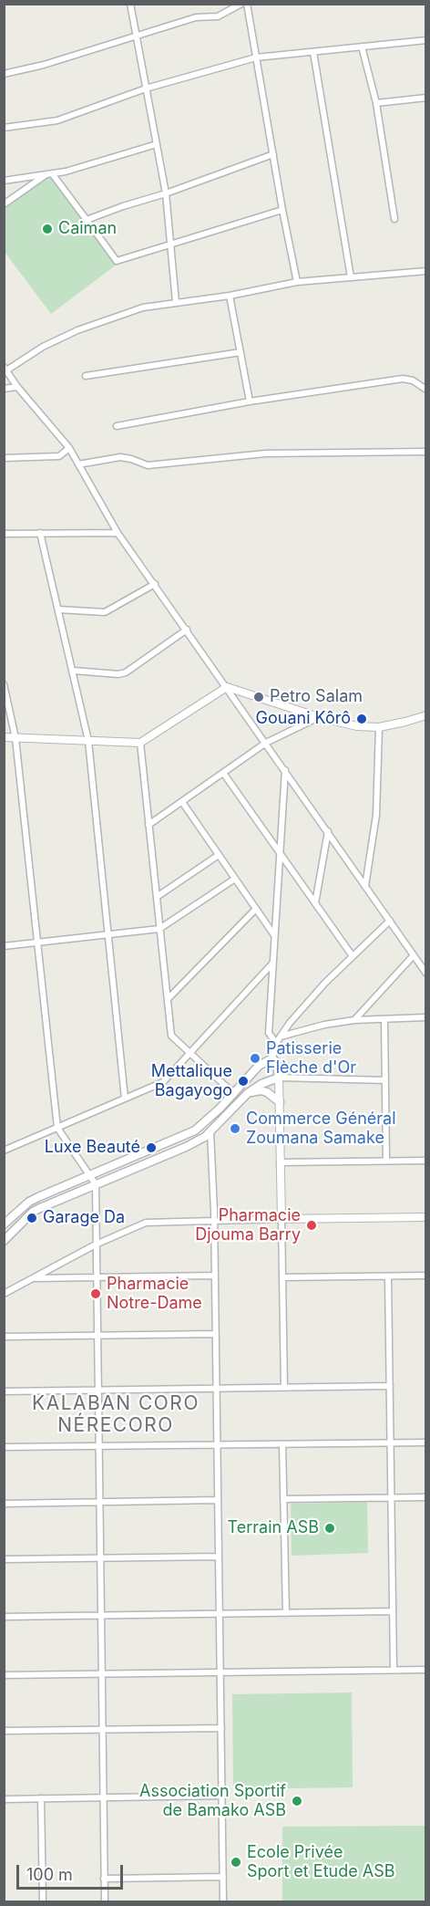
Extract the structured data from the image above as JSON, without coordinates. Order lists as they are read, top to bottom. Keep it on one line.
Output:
{"districts":["KALABAN CORO NÉRECORO"],"places":["Caiman","Petro Salam","Gouani Kôrô","Patisserie Flèche d'Or","Mettalique Bagayogo","Commerce Général Zoumana Samake","Luxe Beauté","Garage Da","Pharmacie Djouma Barry","Pharmacie Notre-Dame","Terrain ASB","Association Sportif de Bamako ASB","Ecole Privée Sport et Etude ASB"],"scale_bar":"100 m"}
